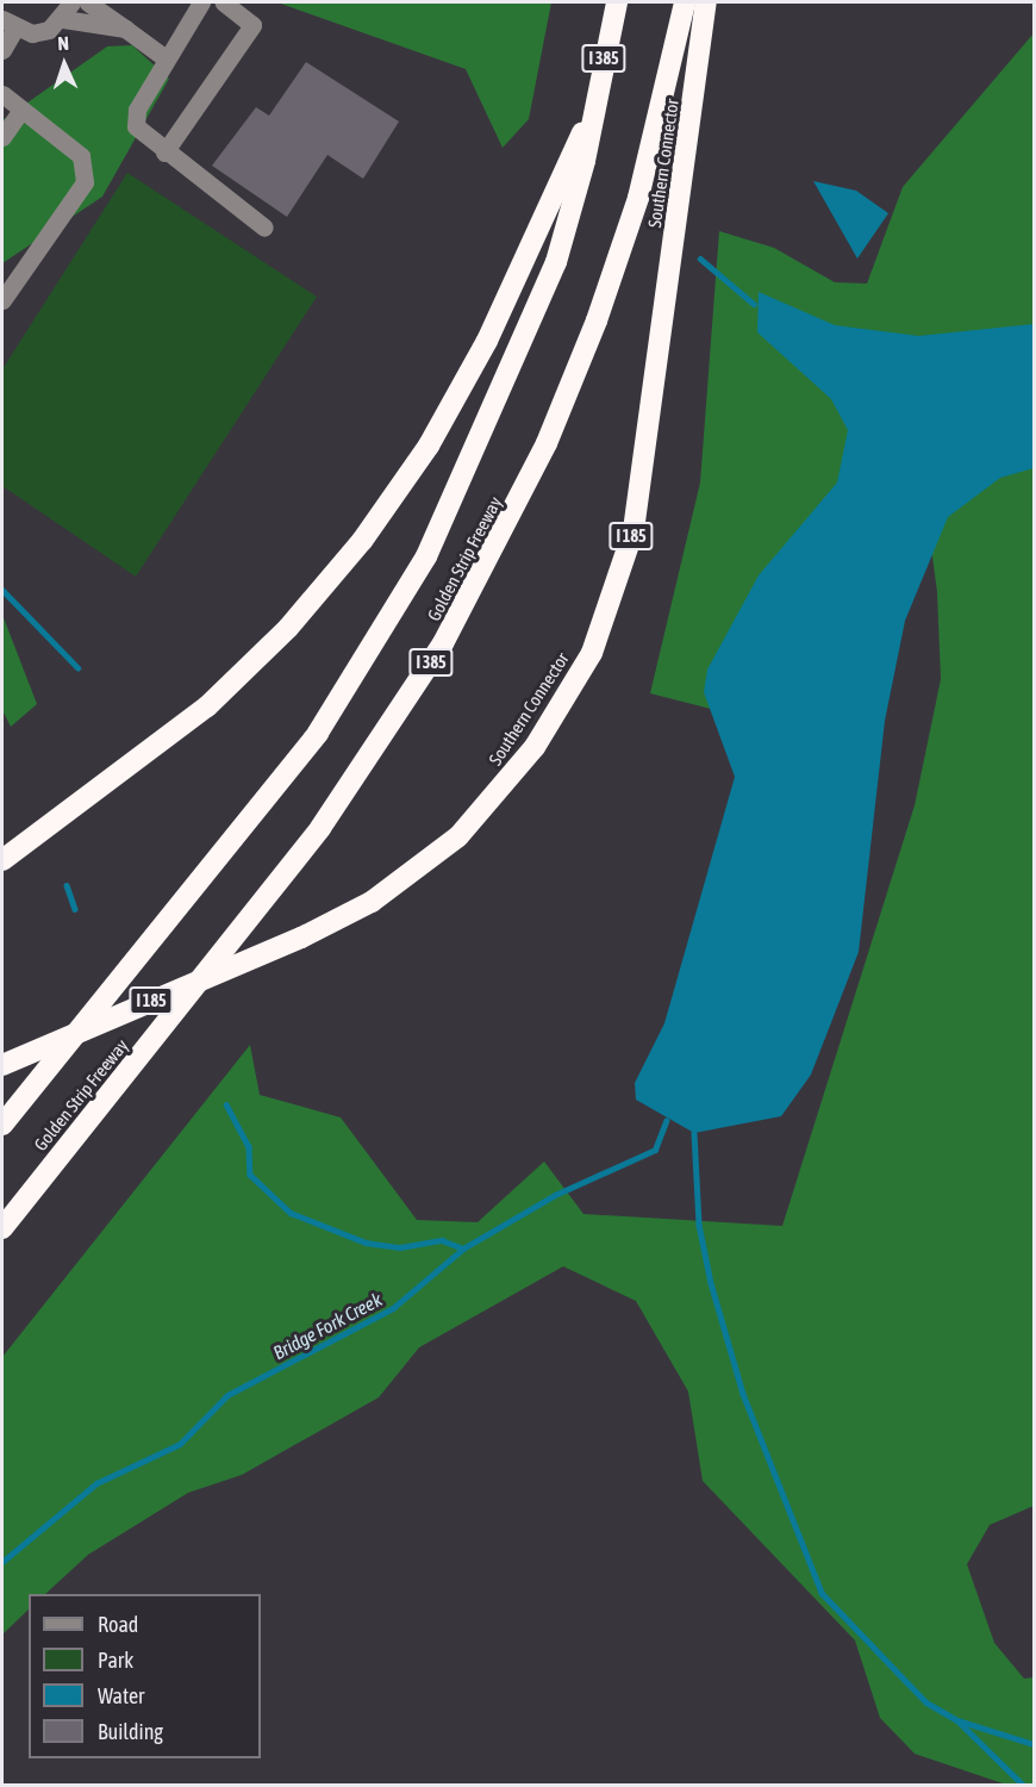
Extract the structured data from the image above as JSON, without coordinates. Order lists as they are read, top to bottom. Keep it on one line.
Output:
{"streets":{"highway":["I 385","Southern Connector","I 185","Golden Strip Freeway"]},"water":["Bridge Fork Creek"],"legend":["Road","Park","Water","Building"],"north":"top"}
